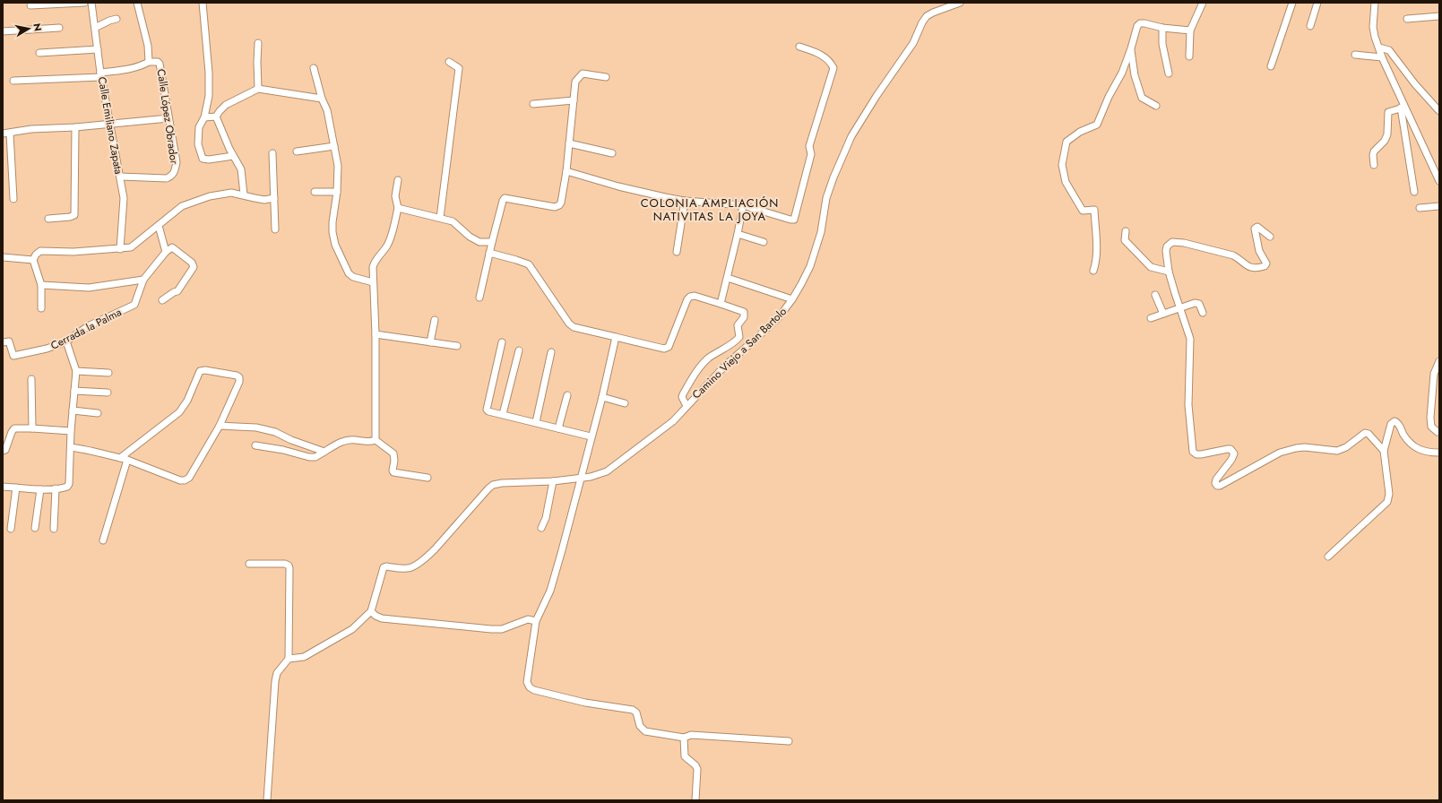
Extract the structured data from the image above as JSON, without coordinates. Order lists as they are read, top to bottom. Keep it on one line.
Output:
{"streets":{"street":["Calle López Obrador","Calle Emiliano Zapata","Cerrada la Palma","Camino Viejo a San Bartolo"]},"crossings":[["Calle López Obrador","Calle Emiliano Zapata"]],"districts":["COLONIA AMPLIACIÓN NATIVITAS LA JOYA"],"north":"right"}
